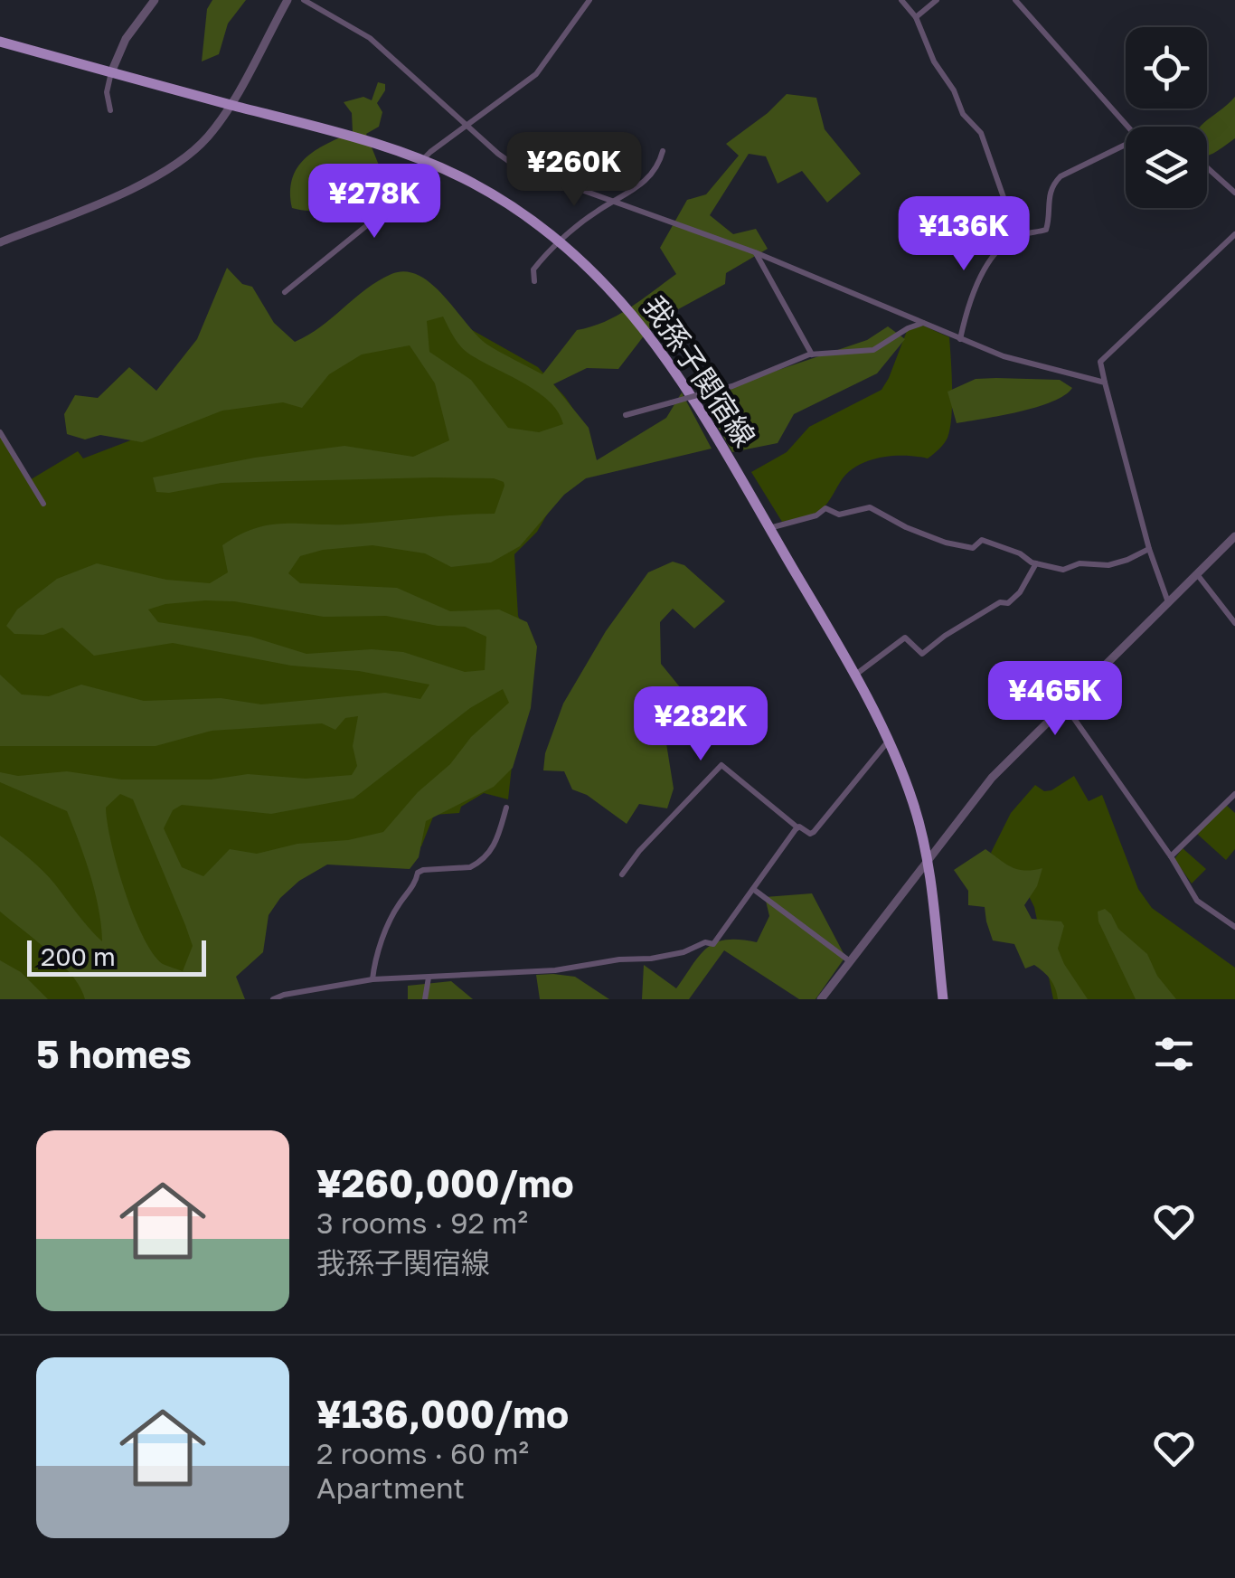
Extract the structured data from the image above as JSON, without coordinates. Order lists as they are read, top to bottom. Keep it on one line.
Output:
{"streets":{"main road":["我孫子関宿線"]},"scale_bar":"200 m","page":{"price":["¥260K","¥278K","¥136K","¥465K","¥282K"],"scale":"200 m","heading":"5 homes","list":[{"name":"¥260,000/mo","note":"3 rooms · 92 m² · 我孫子関宿線"},{"name":"¥136,000/mo","note":"2 rooms · 60 m² · Apartment"}]}}
